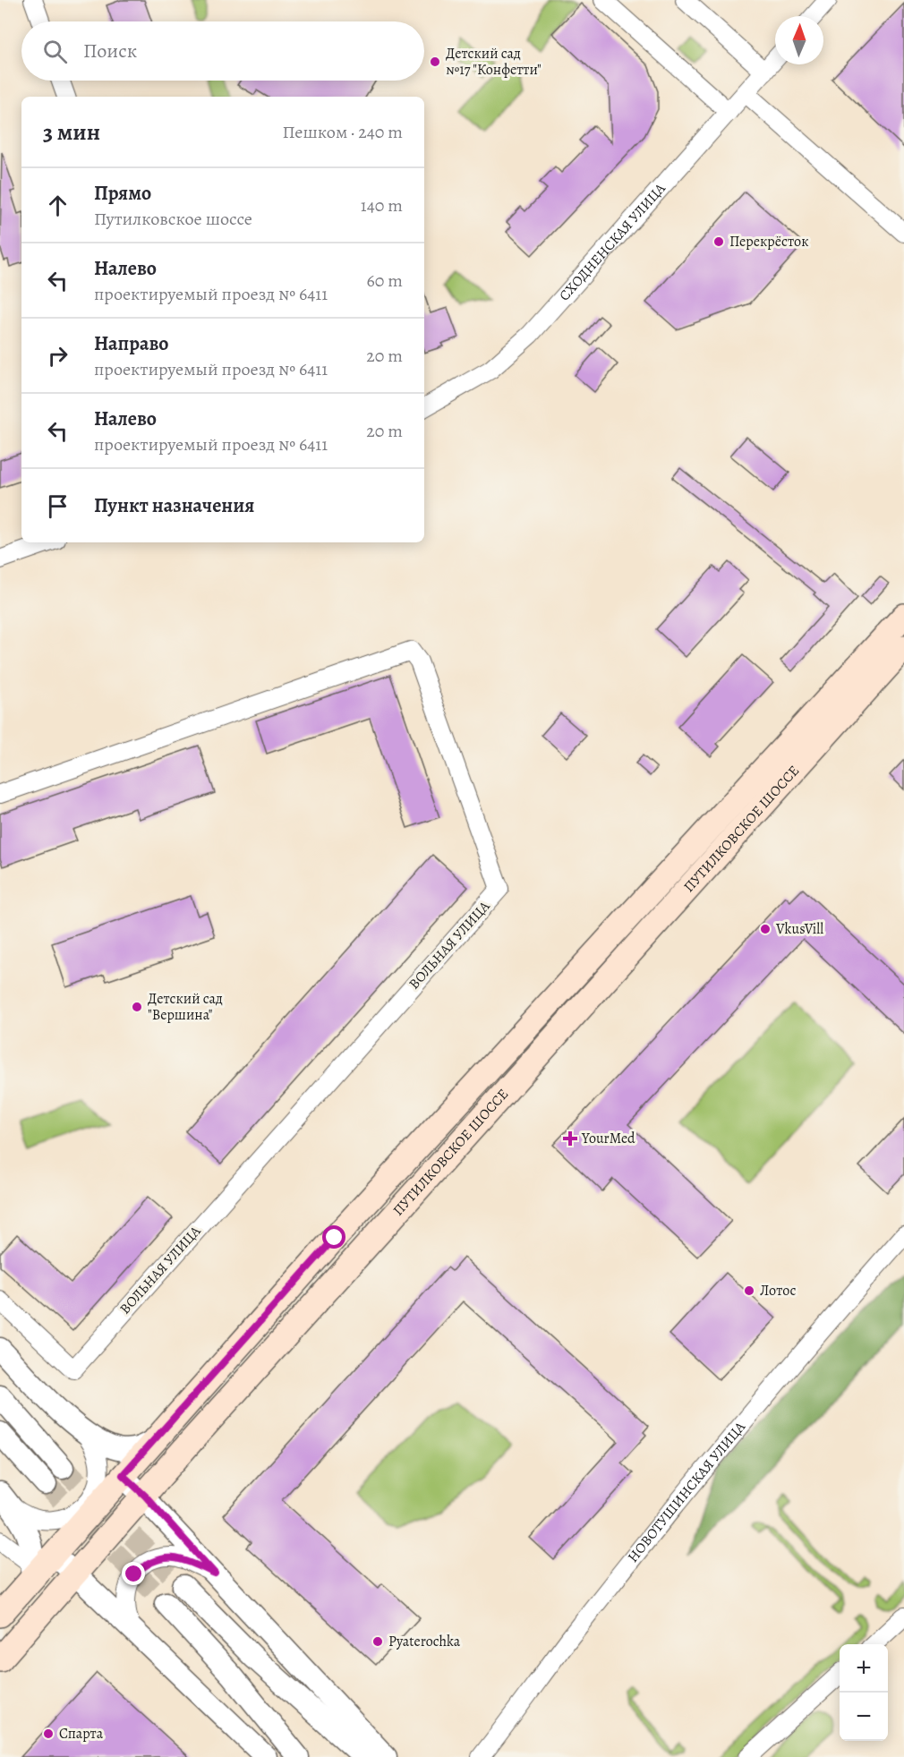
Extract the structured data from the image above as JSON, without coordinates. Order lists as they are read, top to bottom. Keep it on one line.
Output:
{"streets":{"main road":["ПУТИЛКОВСКОЕ ШОССЕ"],"street":["СХОДНЕНСКАЯ УЛИЦА","ВОЛЬНАЯ УЛИЦА","НОВОТУШИНСКАЯ УЛИЦА"]},"places":{"other":["Детский сад №17 \"Конфетти\"","Перекрёсток","VkusVill","Детский сад \"Вершина\"","Лотос","Pyaterochka","Спарта"],"health":["YourMed"]},"north":"top","page":{"search":"Поиск","heading":["3 мин","Пешком · 240 m"],"list":[["Прямо","Путилковское шоссе","140 m"],["Налево","проектируемый проезд № 6411","60 m"],["Направо","проектируемый проезд № 6411","20 m"],["Налево","проектируемый проезд № 6411","20 m"],"Пункт назначения"],"map_buttons":["+","−"]}}
